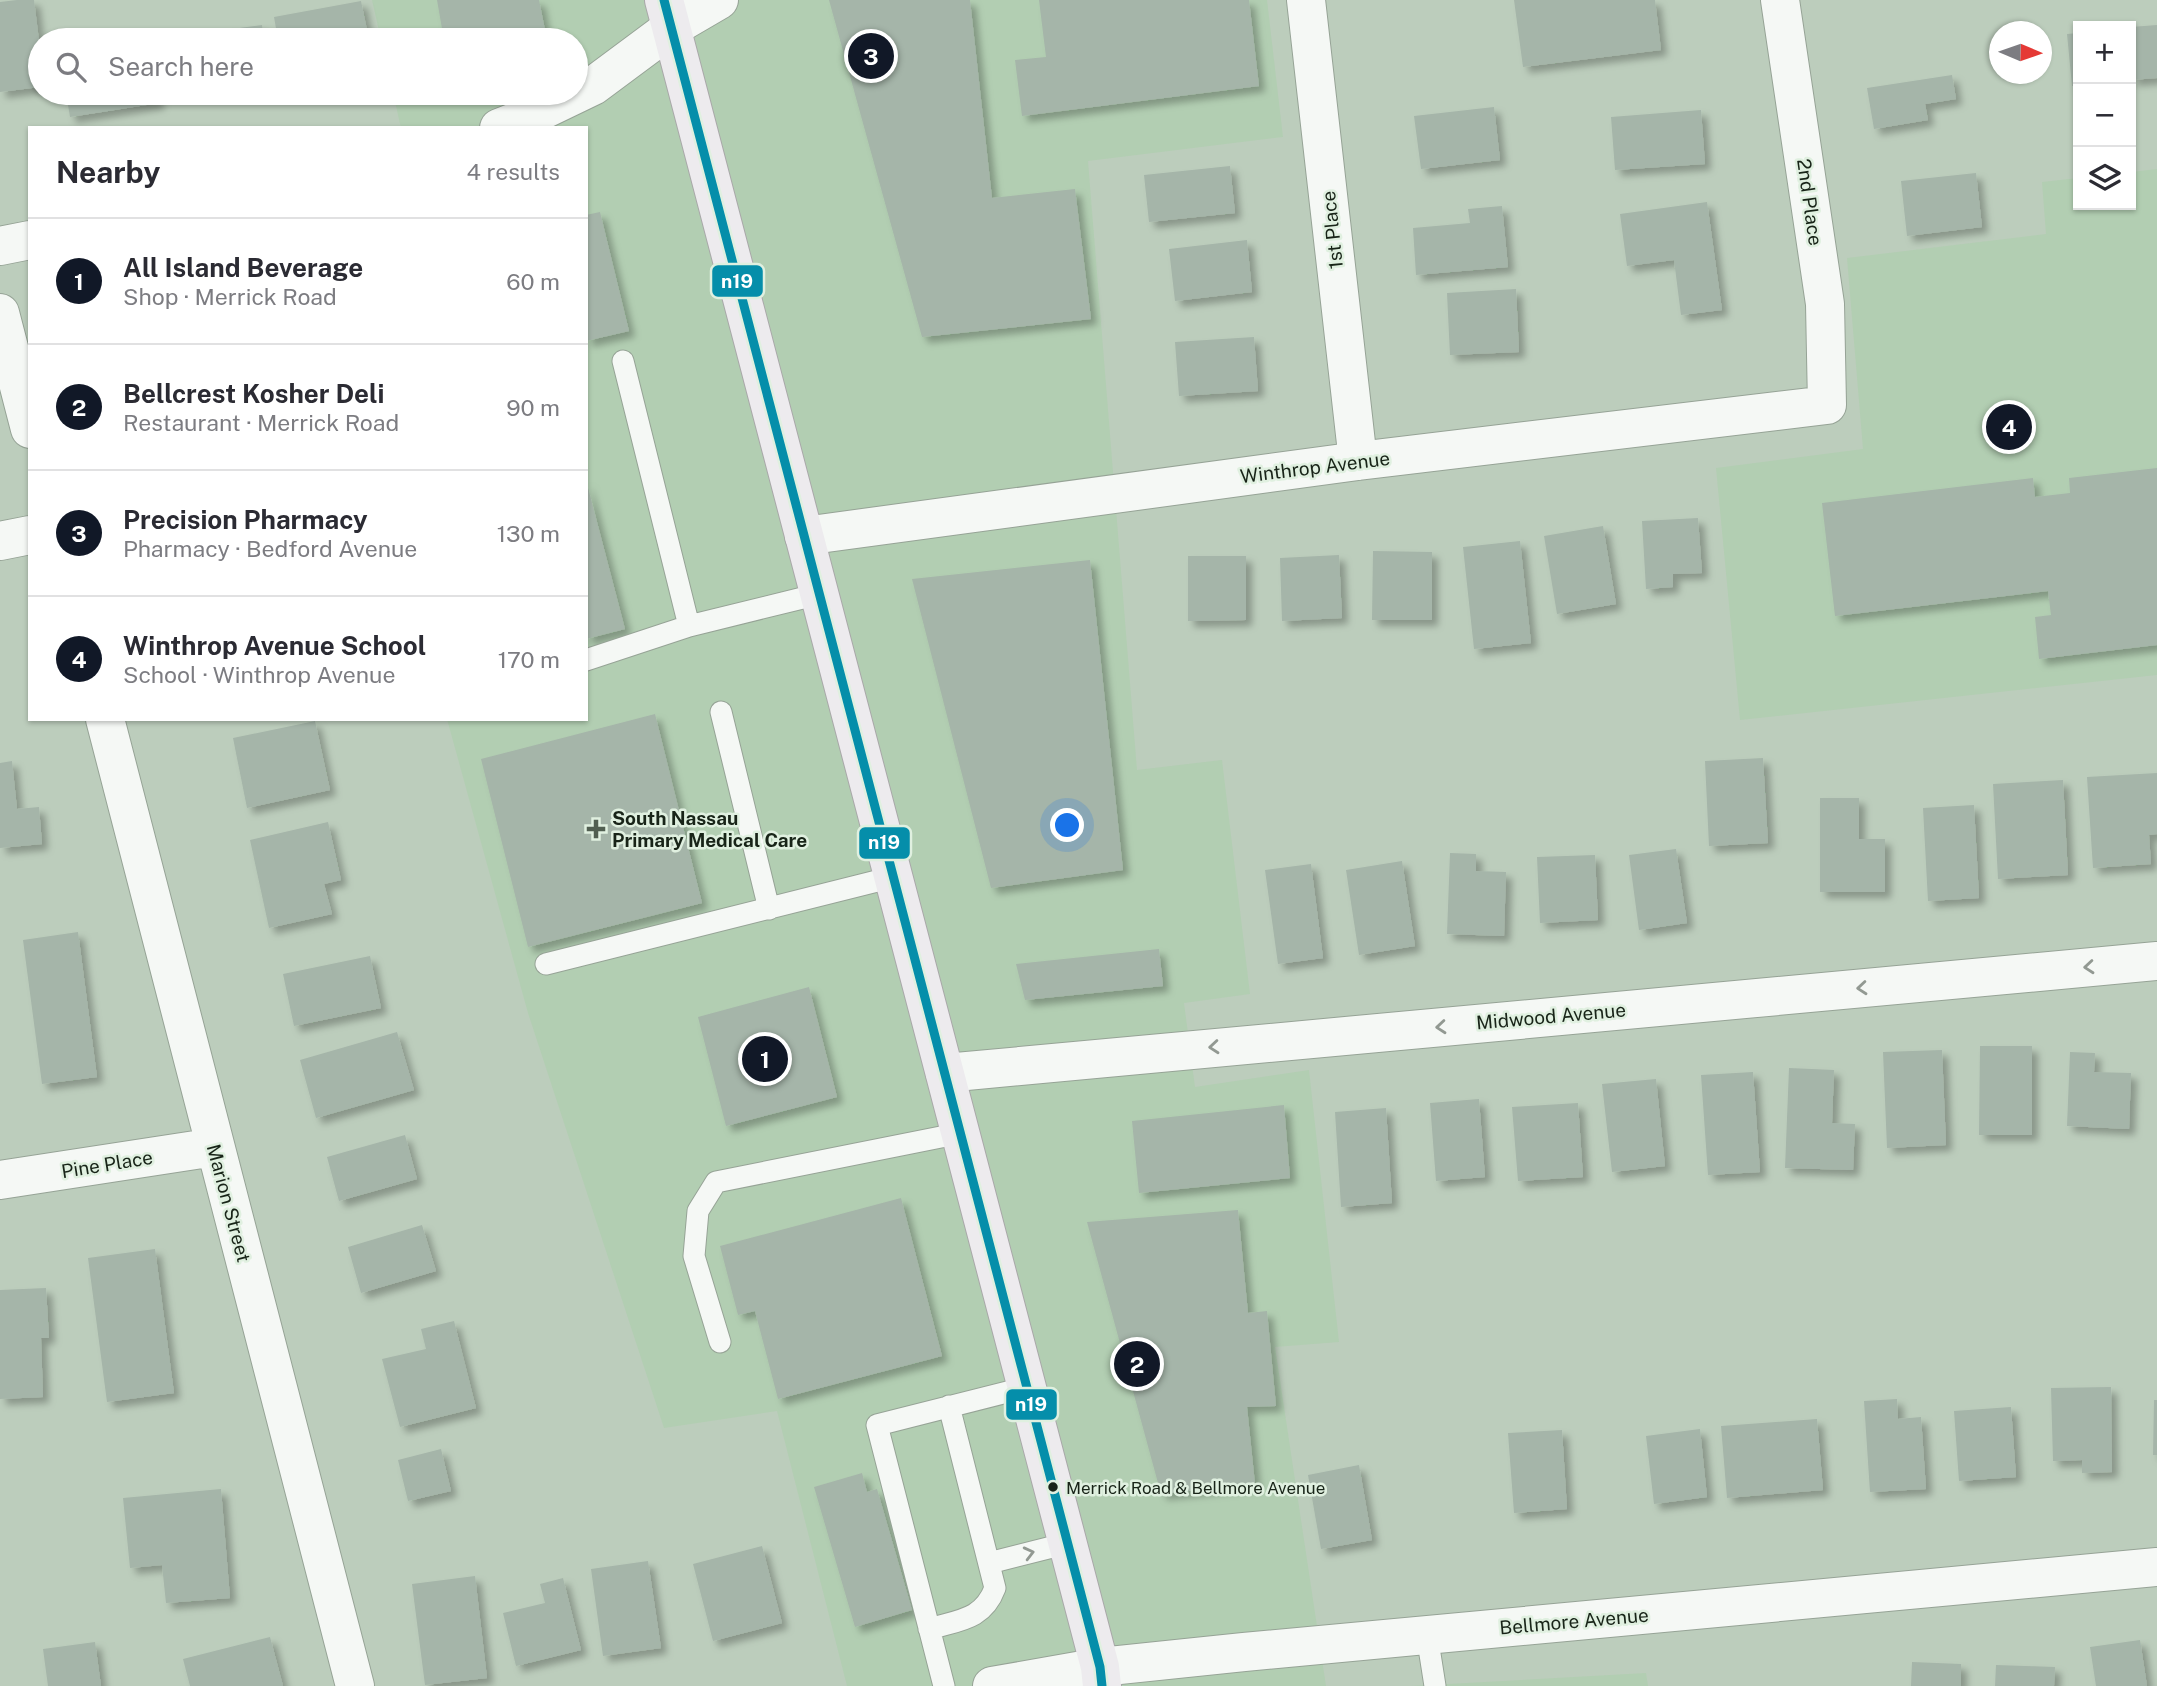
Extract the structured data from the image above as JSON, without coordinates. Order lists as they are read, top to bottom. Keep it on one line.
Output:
{"streets":{"street":["2nd Place","1st Place","Winthrop Avenue","Midwood Avenue","Pine Place","Marion Street","Bellmore Avenue"]},"crossings":[["2nd Place","Winthrop Avenue"],["1st Place","Winthrop Avenue"],["Pine Place","Marion Street"]],"one_way":["Midwood Avenue"],"places":{"health":["South Nassau Primary Medical Care"],"other":["Merrick Road & Bellmore Avenue"]},"lines":["transit line n19"],"north":"right","page":{"map_buttons":["+","−"],"search":"Search here","pins":["3","4","1","2"],"heading":["Nearby","4 results"],"list":[{"mark":"1","name":"All Island Beverage","note":"Shop · Merrick Road","value":"60 m"},{"mark":"2","name":"Bellcrest Kosher Deli","note":"Restaurant · Merrick Road","value":"90 m"},{"mark":"3","name":"Precision Pharmacy","note":"Pharmacy · Bedford Avenue","value":"130 m"},{"mark":"4","name":"Winthrop Avenue School","note":"School · Winthrop Avenue","value":"170 m"}]}}
